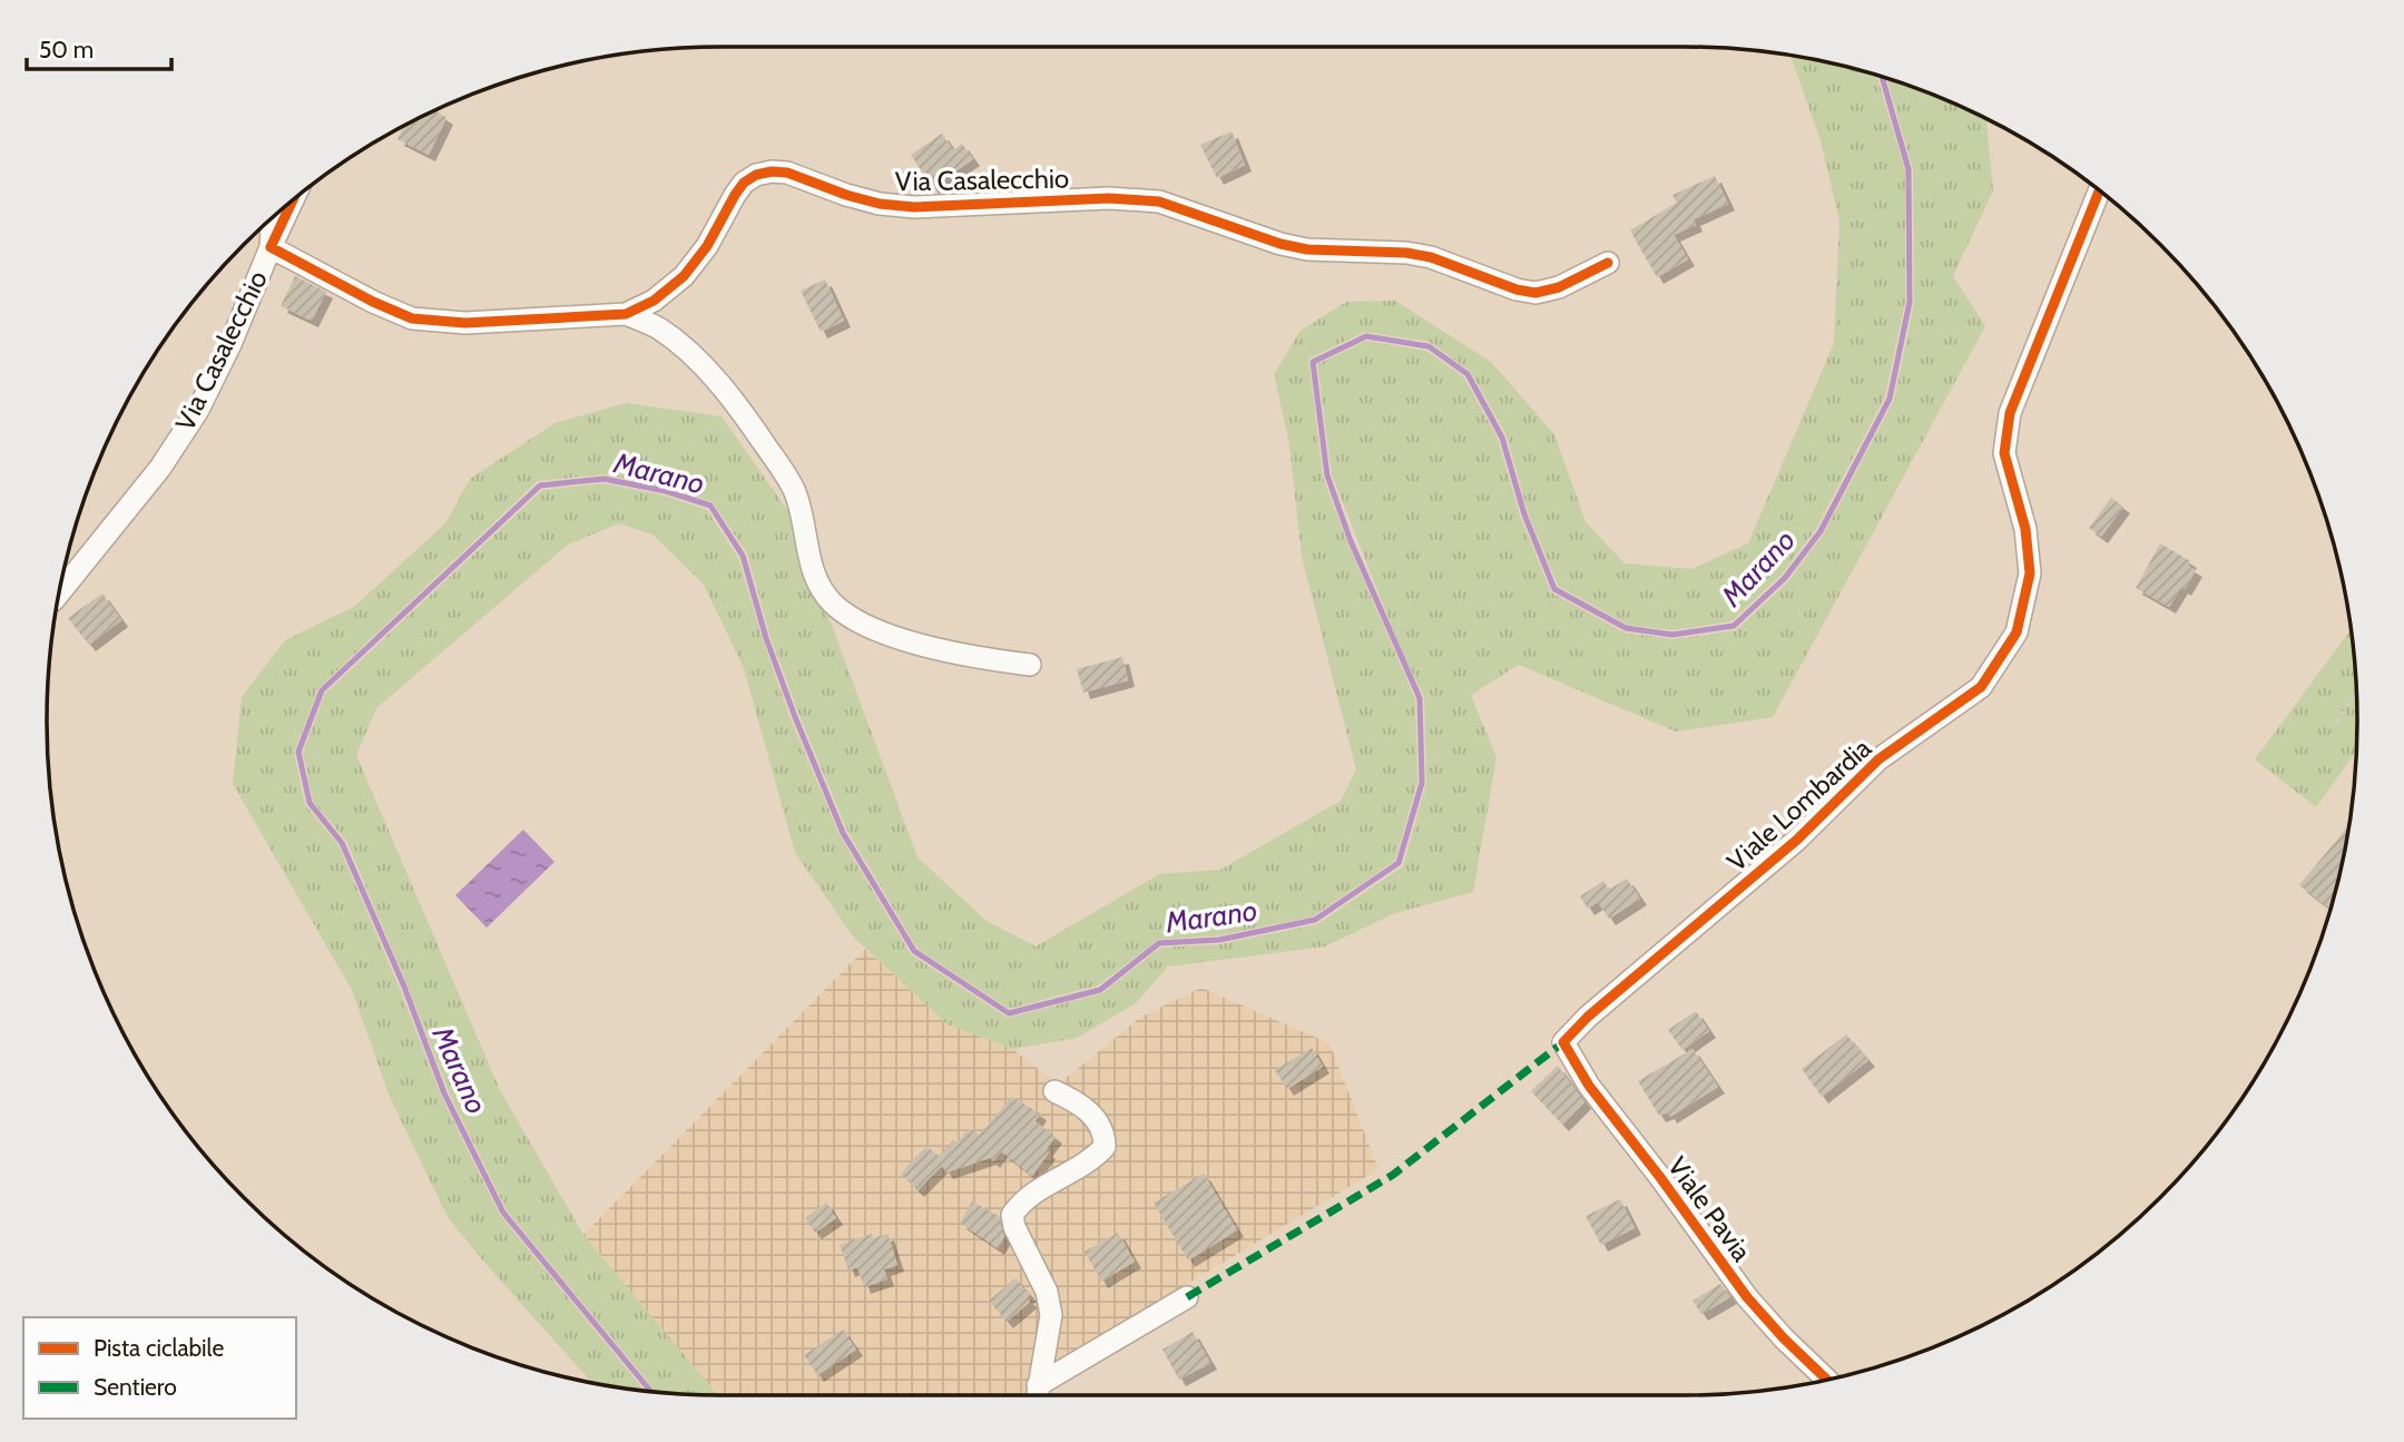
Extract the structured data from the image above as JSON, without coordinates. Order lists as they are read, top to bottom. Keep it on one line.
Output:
{"streets":{"street":["Via Casalecchio","Viale Lombardia","Viale Pavia"]},"crossings":[["Viale Lombardia","Viale Pavia"]],"water":["Marano"],"legend":["Pista ciclabile","Sentiero"],"scale_bar":"50 m"}
